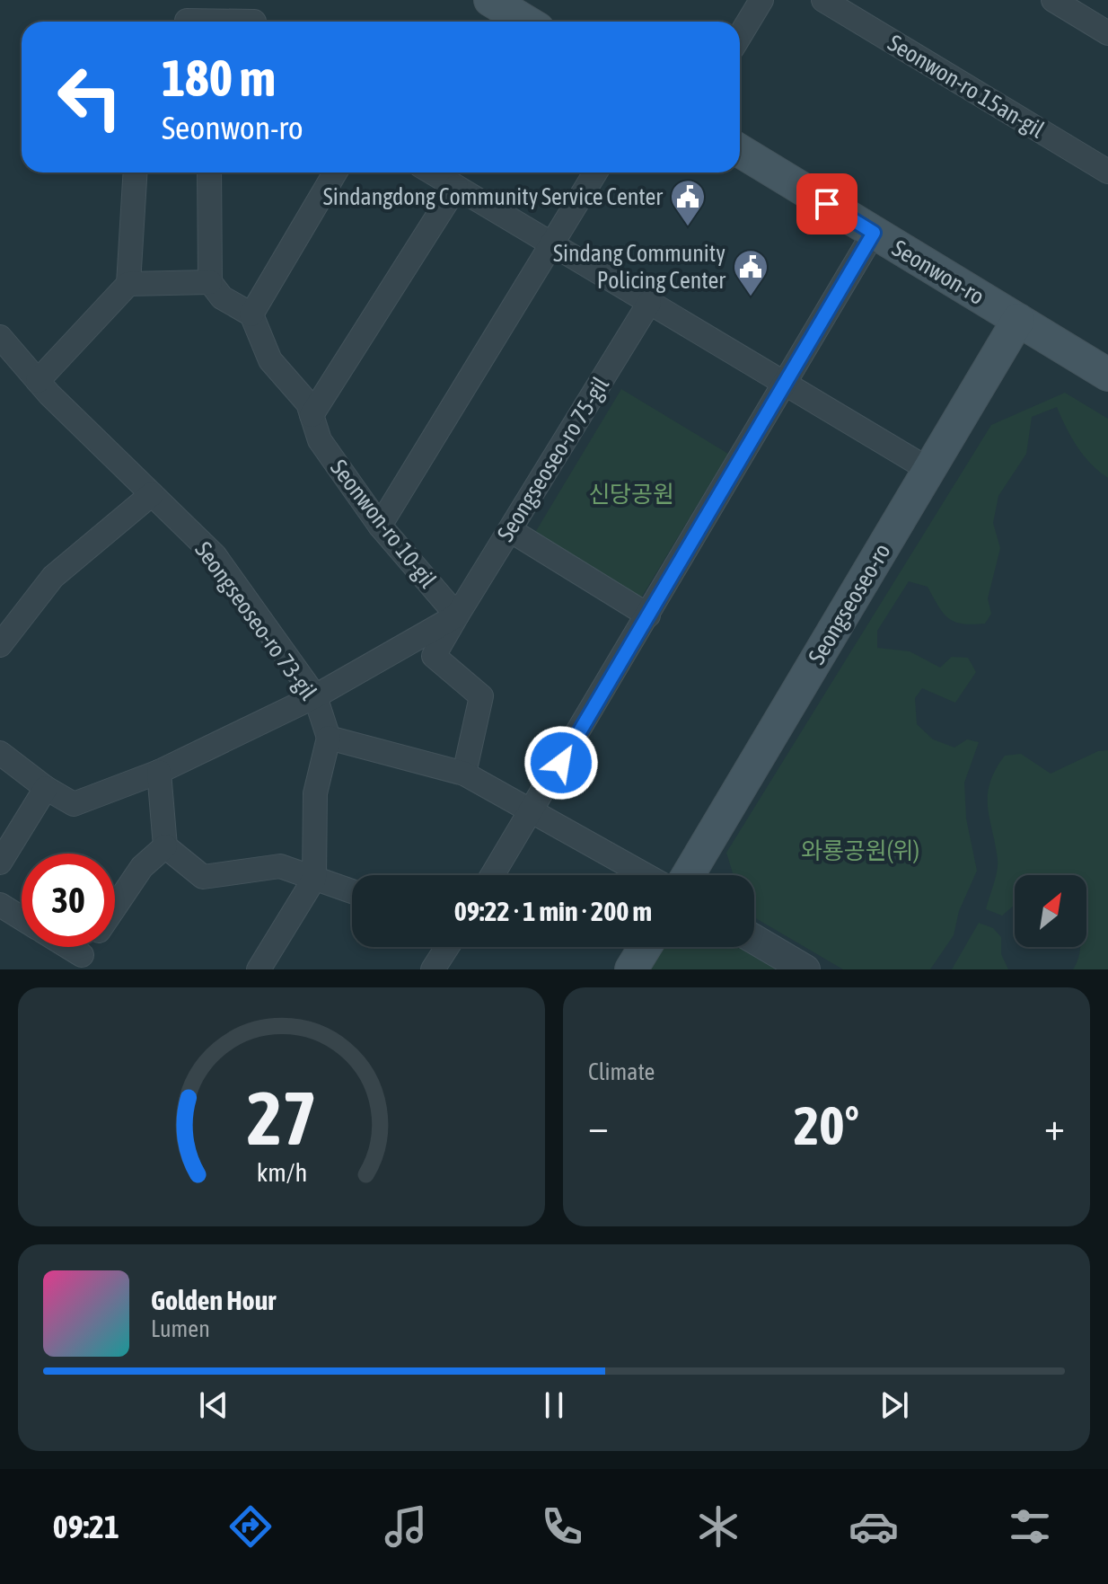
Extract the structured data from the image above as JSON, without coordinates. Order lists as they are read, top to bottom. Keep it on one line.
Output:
{"streets":{"main road":["Seonwon-ro","Seongseoseo-ro"],"street":["Seonwon-ro 15an-gil","Seongseoseo-ro 75-gil","Seonwon-ro 10-gil","Seongseoseo-ro 73-gil"]},"crossings":[["Seonwon-ro","Seongseoseo-ro"],["Seongseoseo-ro 75-gil","Seonwon-ro 10-gil"]],"parks":["신당공원","와룡공원(위)"],"places":{"public building":["Sindangdong Community Service Center","Sindang Community Policing Center"]},"north":"top right","page":{"turn":["180 m","Seonwon-ro"],"limit":"30","trip":"09:22 · 1 min · 200 m","tile":"Climate","heat":["−","20°","+"],"song":["Golden Hour","Lumen"],"tabs":"09:21","gauge":["27","km/h"]}}
